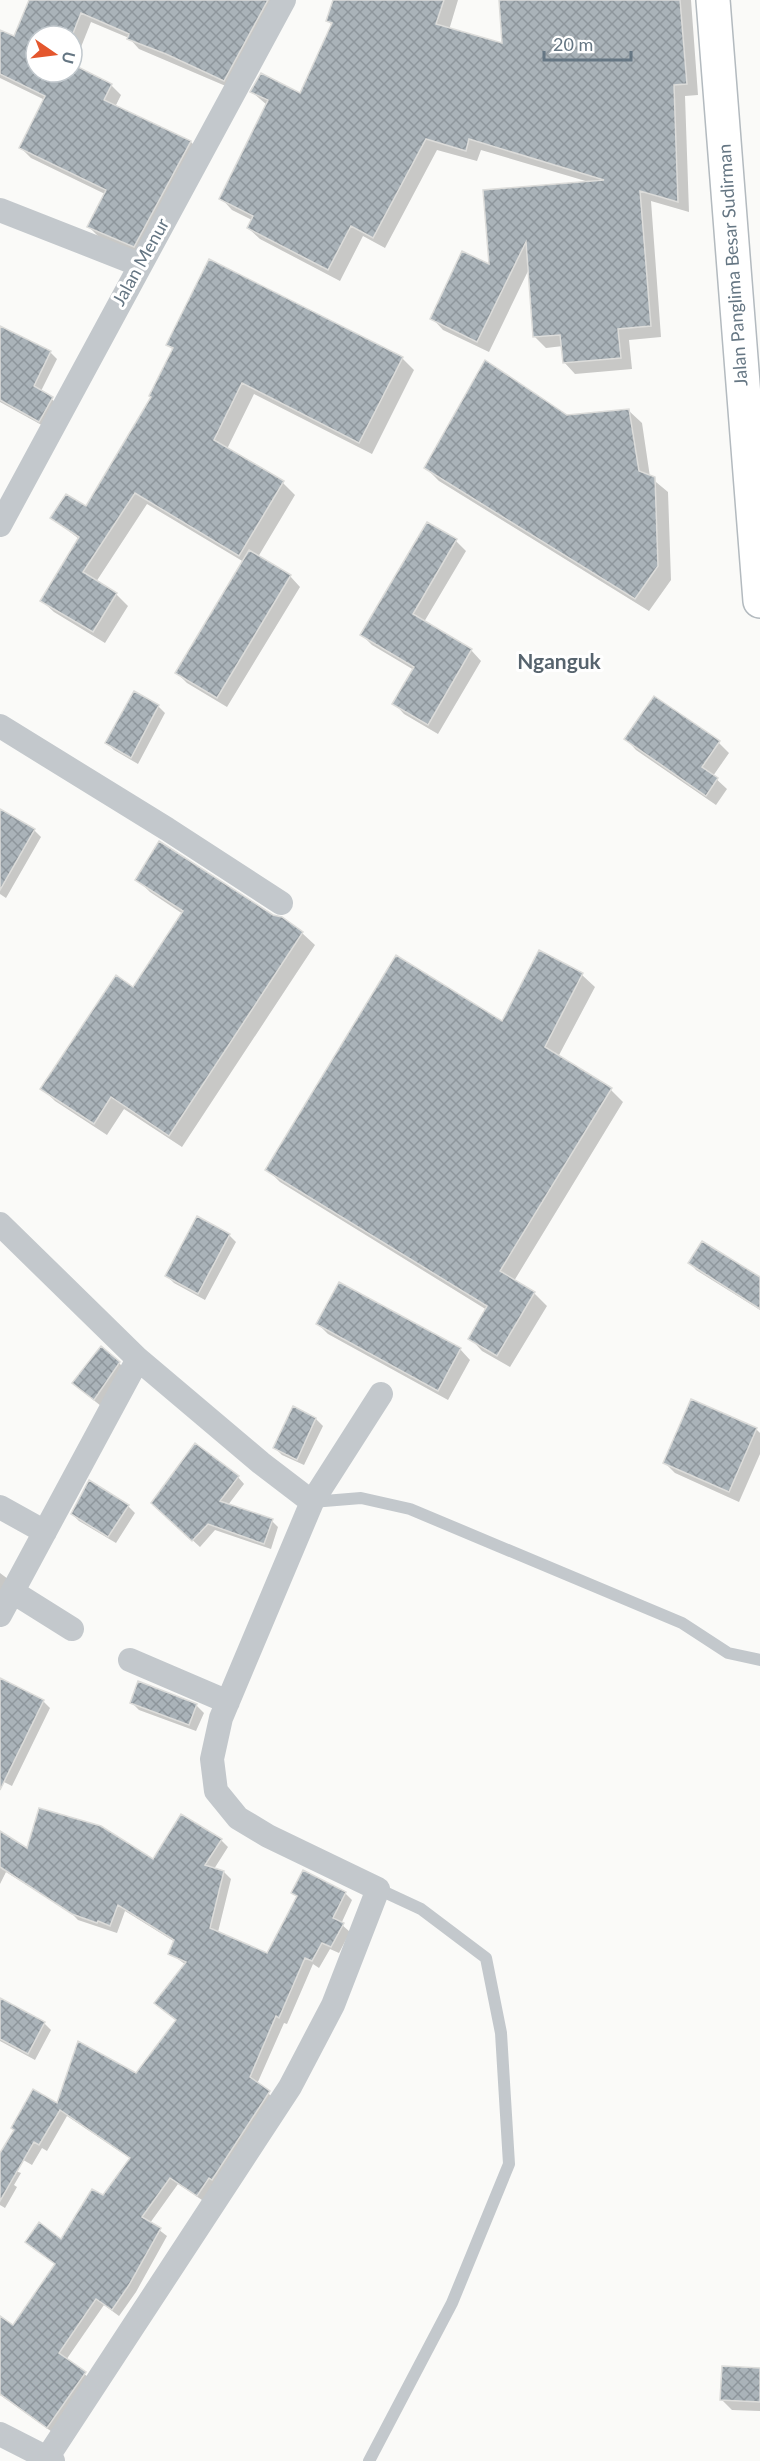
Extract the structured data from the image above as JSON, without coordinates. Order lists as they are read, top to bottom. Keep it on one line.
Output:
{"streets":{"main road":["Jalan Panglima Besar Sudirman"],"street":["Jalan Menur"]},"districts":["Nganguk"],"scale_bar":"20 m","north":"right"}
